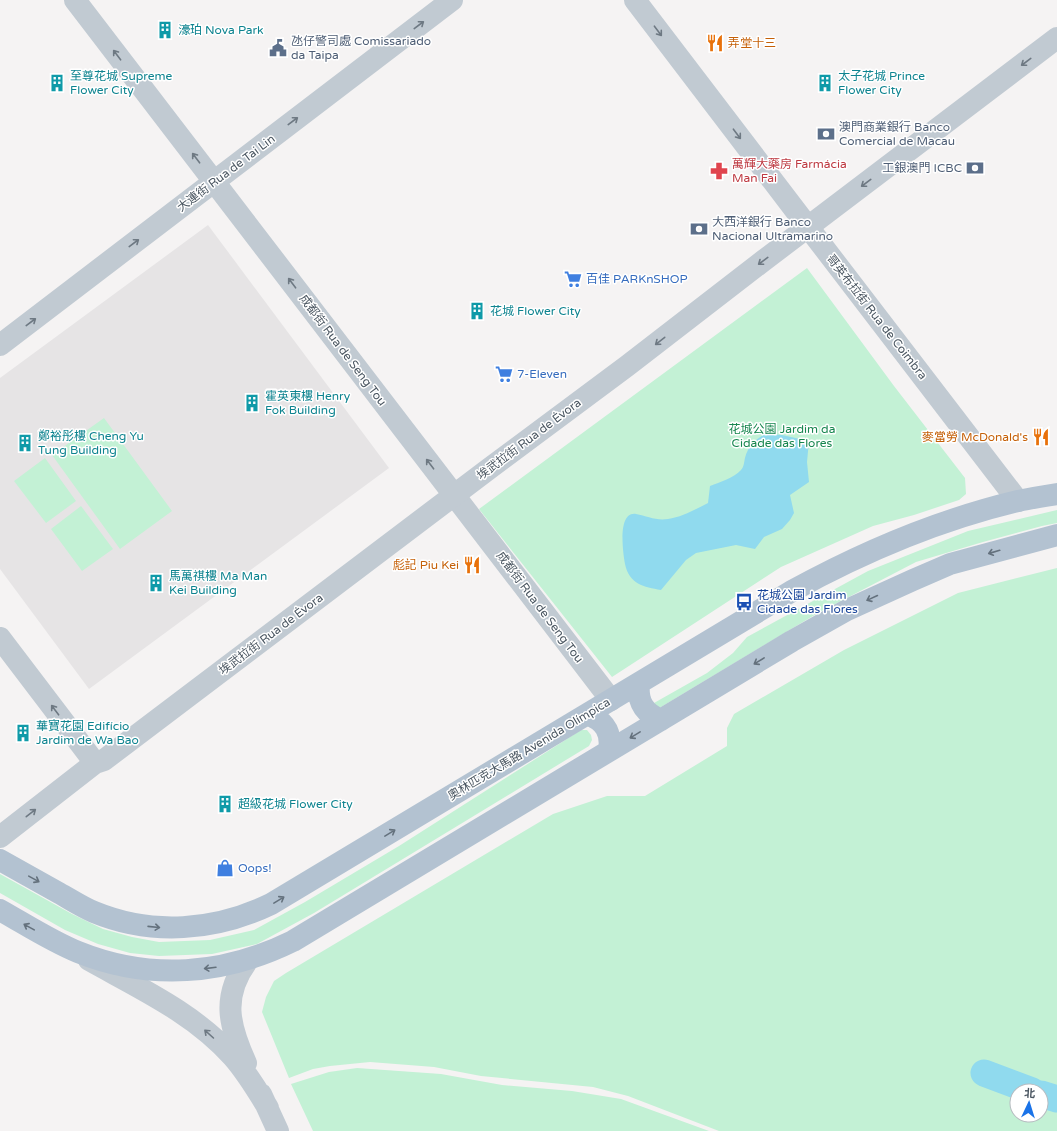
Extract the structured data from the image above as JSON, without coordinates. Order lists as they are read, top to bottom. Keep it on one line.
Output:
{"streets":{"main road":["奧林匹克大馬路 Avenida Olímpica"],"street":["大連街 Rua de Tai Lin","哥英布拉街 Rua de Coimbra","成都街 Rua de Seng Tou","埃武拉街 Rua de Évora"]},"crossings":[["大連街 Rua de Tai Lin","成都街 Rua de Seng Tou"],["哥英布拉街 Rua de Coimbra","埃武拉街 Rua de Évora"],["哥英布拉街 Rua de Coimbra","奧林匹克大馬路 Avenida Olímpica"],["成都街 Rua de Seng Tou","埃武拉街 Rua de Évora"],["成都街 Rua de Seng Tou","奧林匹克大馬路 Avenida Olímpica"]],"one_way":["大連街 Rua de Tai Lin","哥英布拉街 Rua de Coimbra","成都街 Rua de Seng Tou"],"parks":["花城公園 Jardim da Cidade das Flores"],"places":{"building":["濠珀 Nova Park","至尊花城 Supreme Flower City","太子花城 Prince Flower City","花城 Flower City","霍英東樓 Henry Fok Building","鄭裕彤樓 Cheng Yu Tung Building","馬萬祺樓 Ma Man Kei Building","華寶花園 Edifício Jardim de Wa Bao","超級花城 Flower City"],"restaurant":["弄堂十三","麥當勞 McDonald's","彪記 Piu Kei"],"public building":["氹仔警司處 Comissariado da Taipa"],"bank":["澳門商業銀行 Banco Comercial de Macau","工銀澳門 ICBC","大西洋銀行 Banco Nacional Ultramarino"],"pharmacy":["萬輝大藥房 Farmácia Man Fai"],"supermarket":["百佳 PARKnSHOP","7-Eleven"],"bus stop":["花城公園 Jardim Cidade das Flores"],"shop":["Oops!"]},"north":"top"}
